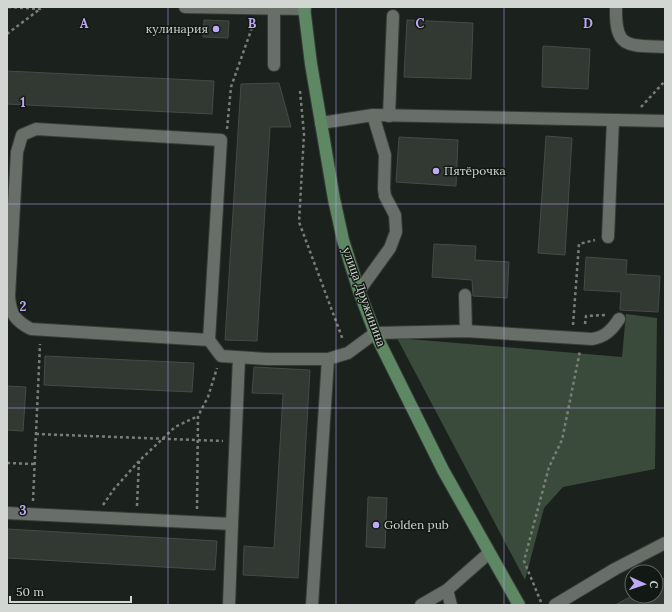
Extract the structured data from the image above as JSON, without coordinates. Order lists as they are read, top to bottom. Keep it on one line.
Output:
{"streets":{"main road":["улица Дружинина"]},"places":["кулинария","Пятёрочка","Golden pub"],"scale_bar":"50 m","north":"right","grid":{"columns":["A","B","C","D"],"rows":["1","2","3"]}}
